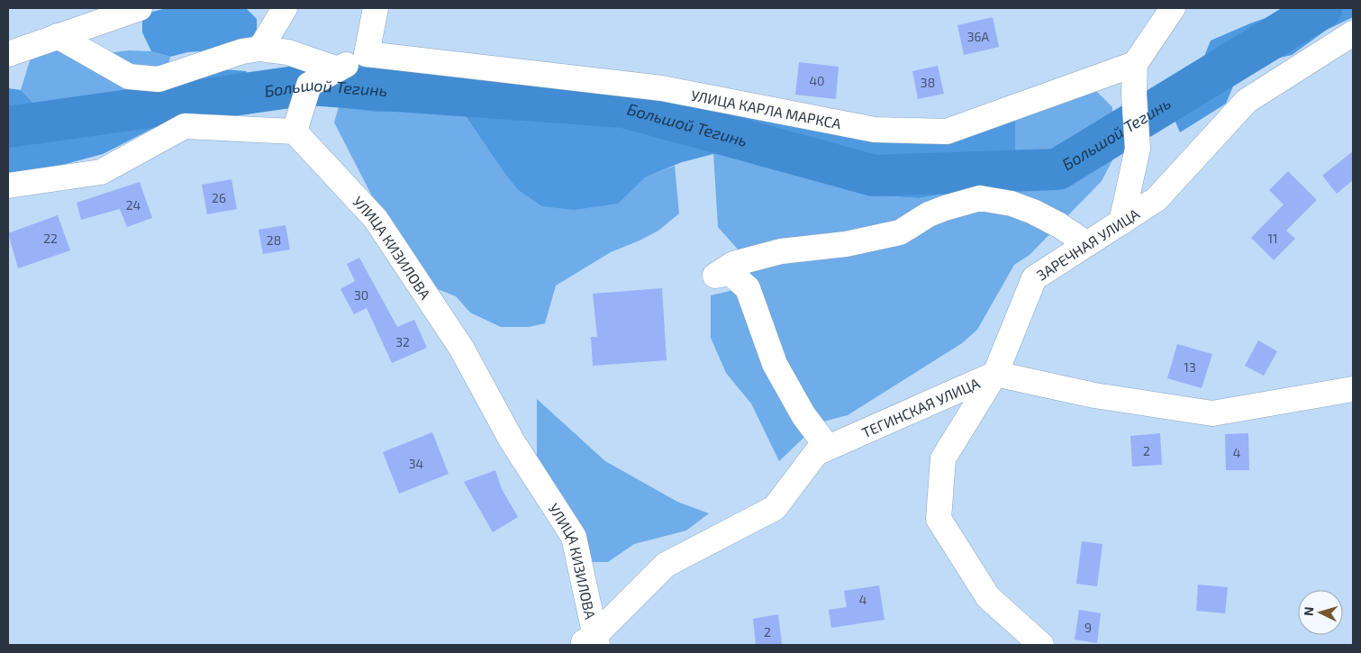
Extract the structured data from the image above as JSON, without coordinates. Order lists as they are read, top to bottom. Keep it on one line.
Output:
{"streets":{"street":["УЛИЦА КАРЛА МАРКСА","ЗАРЕЧНАЯ УЛИЦА","УЛИЦА КИЗИЛОВА","ТЕГИНСКАЯ УЛИЦА"]},"crossings":[["ЗАРЕЧНАЯ УЛИЦА","ТЕГИНСКАЯ УЛИЦА"],["УЛИЦА КИЗИЛОВА","ТЕГИНСКАЯ УЛИЦА"]],"water":["Большой Тегинь"],"house_numbers":["36А","40","38","26","24","22","11","28","30","32","13","2","4","34","4","9","2"],"north":"left"}
